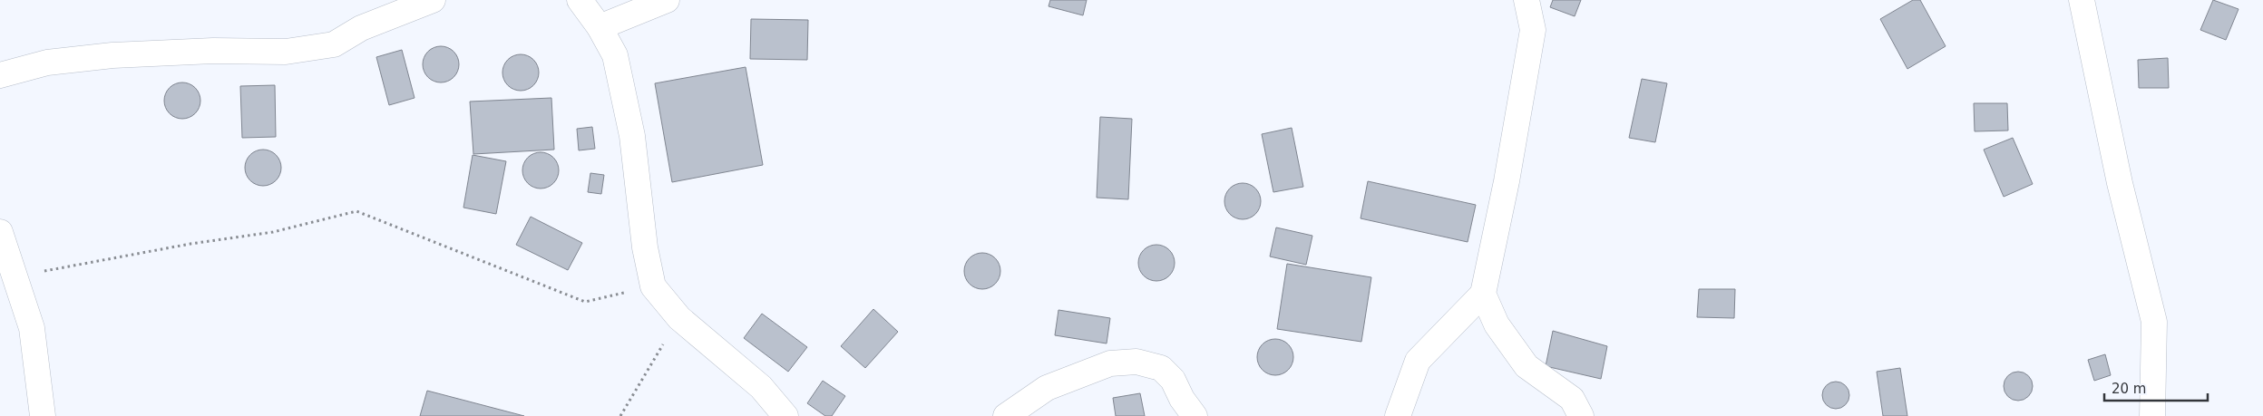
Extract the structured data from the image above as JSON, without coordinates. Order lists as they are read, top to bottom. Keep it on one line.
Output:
{"scale_bar":"20 m"}
